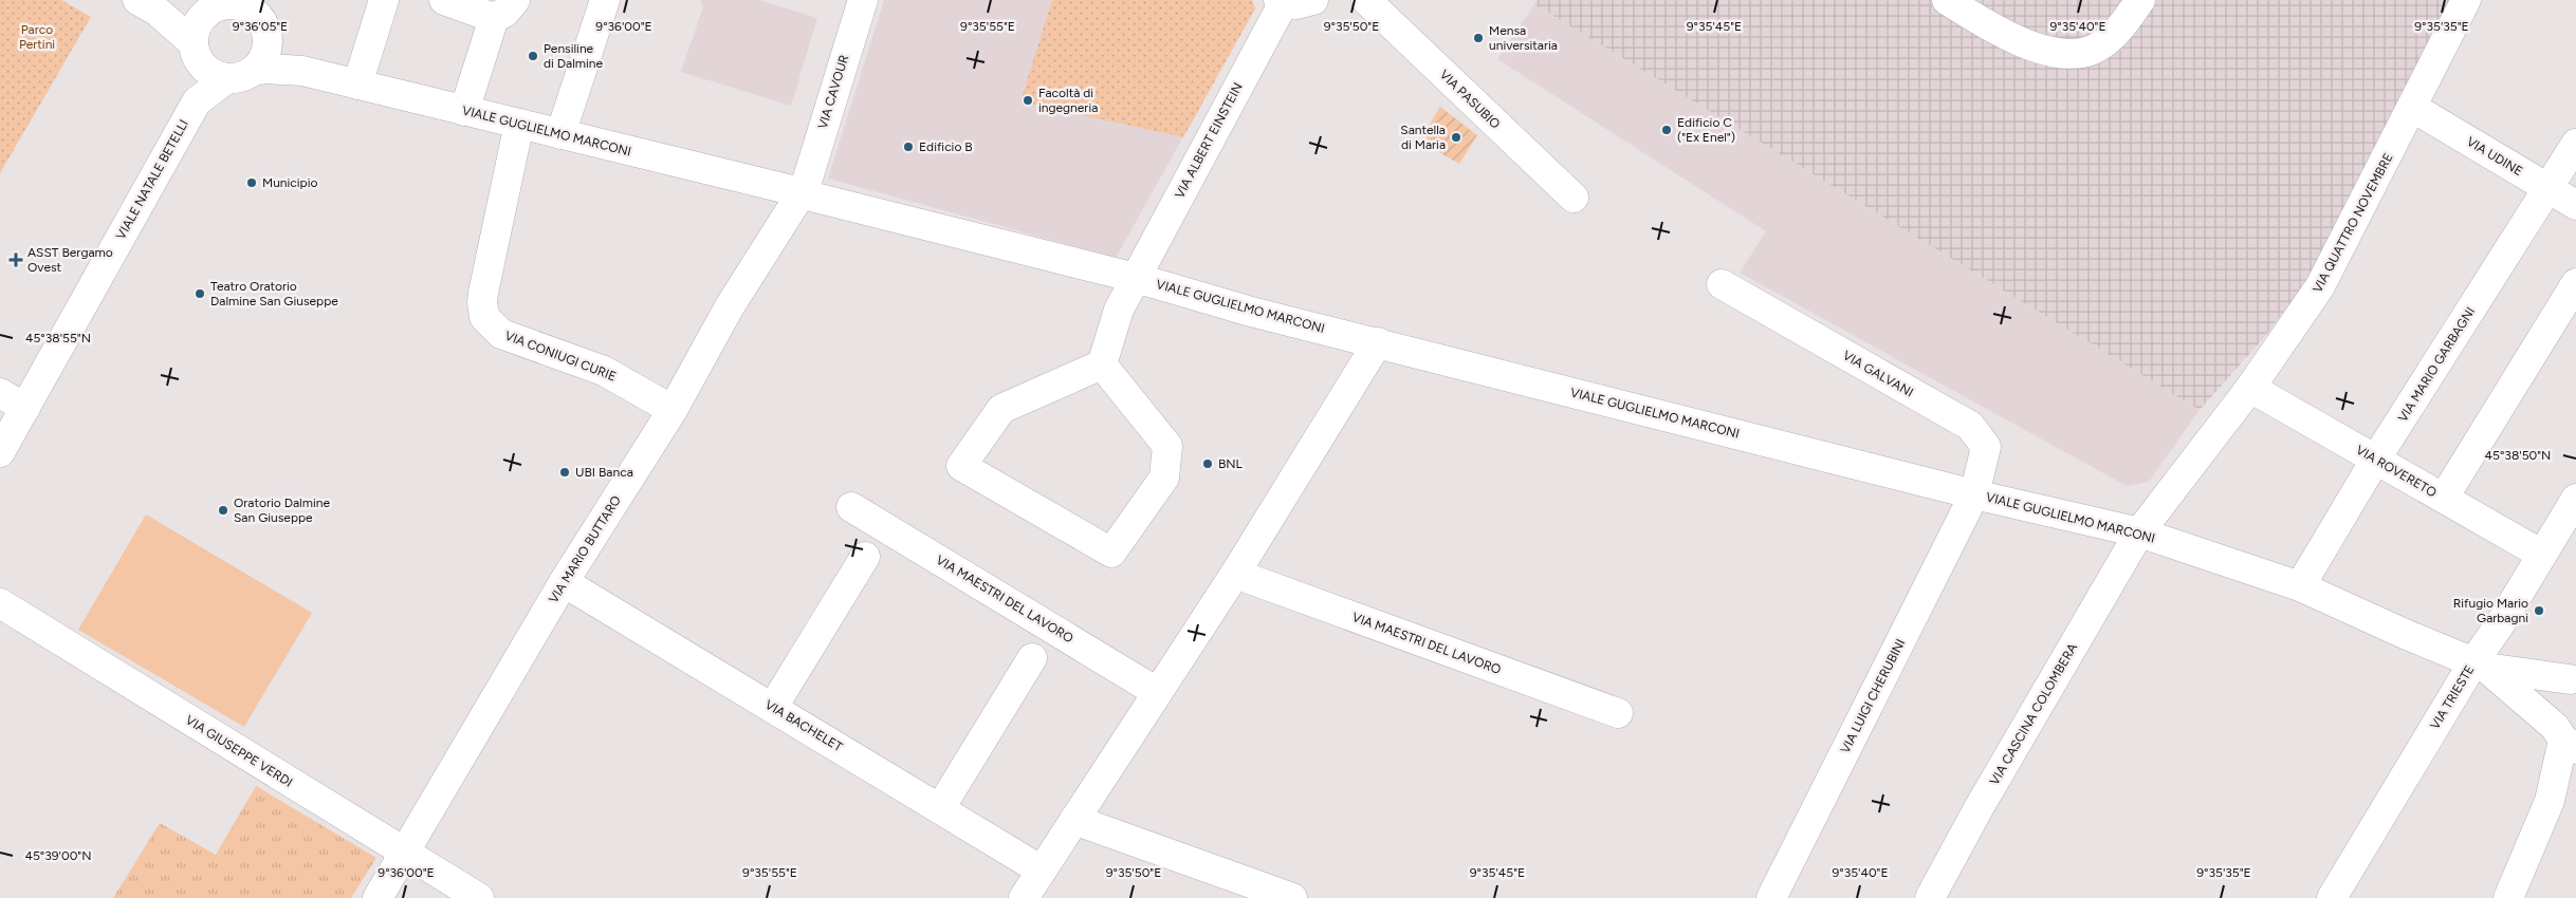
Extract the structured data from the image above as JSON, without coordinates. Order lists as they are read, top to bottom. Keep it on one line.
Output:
{"streets":{"street":["VIA CAVOUR","VIA PASUBIO","VIALE GUGLIELMO MARCONI","VIA ALBERT EINSTEIN","VIA UDINE","VIALE NATALE BETELLI","VIA QUATTRO NOVEMBRE","VIA CONIUGI CURIE","VIA MARIO GARBAGNI","VIA GALVANI","VIA ROVERETO","VIA MARIO BUTTARO","VIA MAESTRI DEL LAVORO","VIA LUIGI CHERUBINI","VIA TRIESTE","VIA CASCINA COLOMBERA","VIA BACHELET","VIA GIUSEPPE VERDI"]},"crossings":[["VIA CAVOUR","VIALE GUGLIELMO MARCONI"],["VIA CAVOUR","VIA MARIO BUTTARO"],["VIALE GUGLIELMO MARCONI","VIA ALBERT EINSTEIN"],["VIALE GUGLIELMO MARCONI","VIALE NATALE BETELLI"],["VIALE GUGLIELMO MARCONI","VIA QUATTRO NOVEMBRE"],["VIALE GUGLIELMO MARCONI","VIA CONIUGI CURIE"],["VIALE GUGLIELMO MARCONI","VIA MARIO GARBAGNI"],["VIALE GUGLIELMO MARCONI","VIA GALVANI"],["VIALE GUGLIELMO MARCONI","VIA MARIO BUTTARO"],["VIALE GUGLIELMO MARCONI","VIA LUIGI CHERUBINI"],["VIALE GUGLIELMO MARCONI","VIA TRIESTE"],["VIALE GUGLIELMO MARCONI","VIA CASCINA COLOMBERA"],["VIA UDINE","VIA QUATTRO NOVEMBRE"],["VIA UDINE","VIA MARIO GARBAGNI"],["VIA QUATTRO NOVEMBRE","VIA ROVERETO"],["VIA QUATTRO NOVEMBRE","VIA CASCINA COLOMBERA"],["VIA CONIUGI CURIE","VIA MARIO BUTTARO"],["VIA MARIO GARBAGNI","VIA ROVERETO"],["VIA GALVANI","VIA LUIGI CHERUBINI"],["VIA ROVERETO","VIA TRIESTE"],["VIA MARIO BUTTARO","VIA BACHELET"],["VIA MARIO BUTTARO","VIA GIUSEPPE VERDI"]],"parks":["Parco Pertini"],"places":{"other":["Mensa universitaria","Pensiline di Dalmine","Facoltà di ingegneria","Edificio C (\"Ex Enel\")","Santella di Maria","Edificio B","Municipio","Teatro Oratorio Dalmine San Giuseppe","BNL","UBI Banca","Oratorio Dalmine San Giuseppe","Rifugio Mario Garbagni"],"health":["ASST Bergamo Ovest"]},"coordinates":["9°35'45\"E","9°36'05\"E","9°36'00\"E","9°35'55\"E","9°35'50\"E","9°35'40\"E","9°35'35\"E","45°38'55\"N","45°38'50\"N","45°39'00\"N"]}
